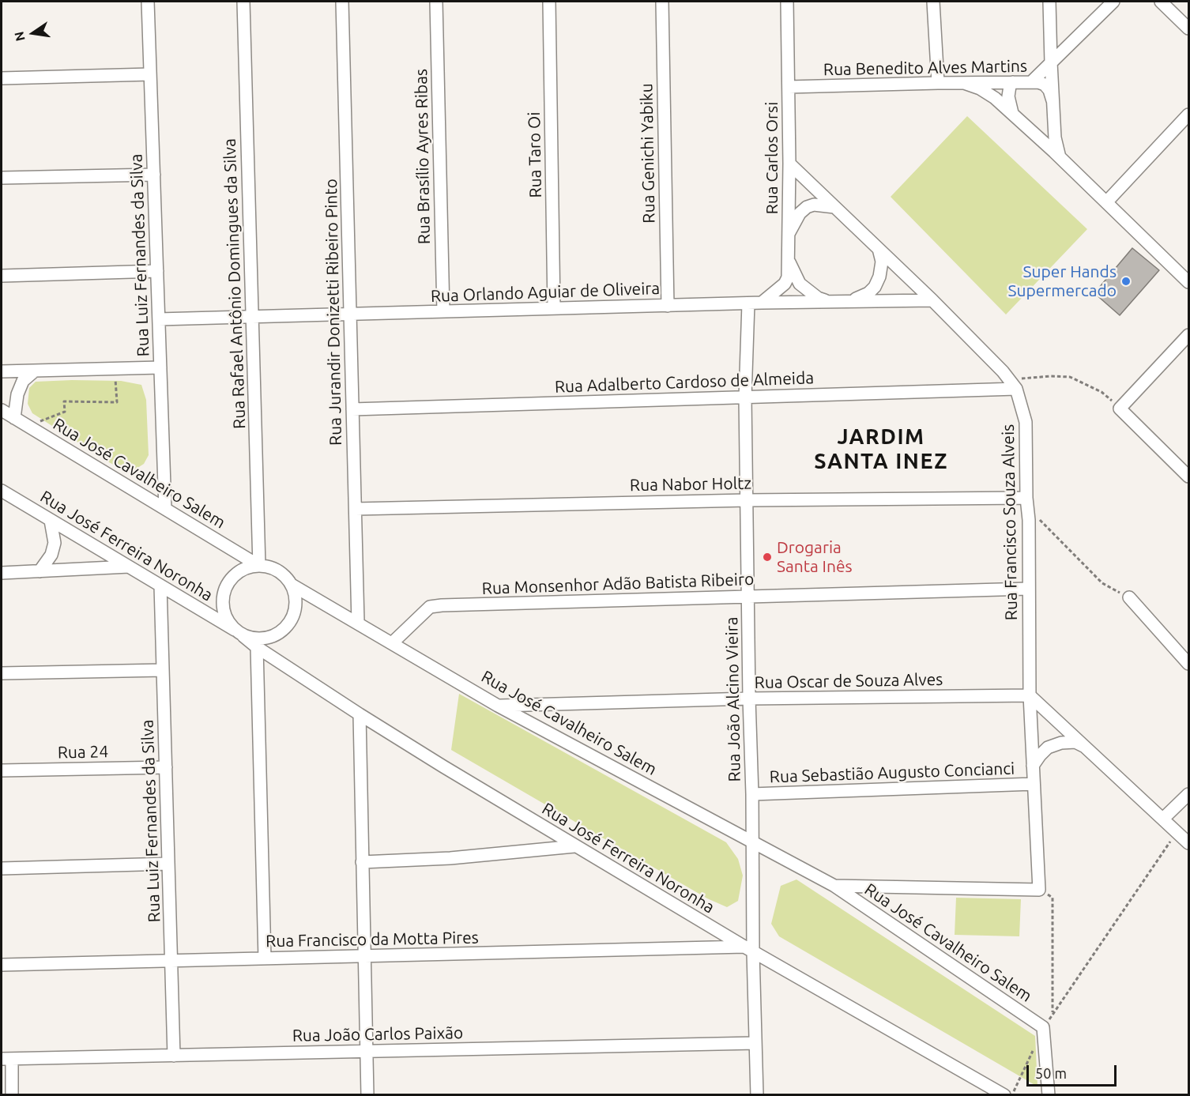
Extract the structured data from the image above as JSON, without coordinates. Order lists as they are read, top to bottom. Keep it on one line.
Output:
{"streets":{"street":["Rua Benedito Alves Martins","Rua Genichi Yabiku","Rua Taro Oi","Rua Brasílio Ayres Ribas","Rua Carlos Orsi","Rua Luiz Fernandes da Silva","Rua Rafael Antônio Domingues da Silva","Rua Orlando Aguiar de Oliveira","Rua Jurandir Donizetti Ribeiro Pinto","Rua Adalberto Cardoso de Almeida","Rua José Cavalheiro Salem","Rua Nabor Holtz","Rua Francisco Souza Alveis","Rua José Ferreira Noronha","Rua Monsenhor Adão Batista Ribeiro","Rua Oscar de Souza Alves","Rua João Alcino Vieira","Rua 24","Rua Sebastião Augusto Concianci","Rua Francisco da Motta Pires","Rua João Carlos Paixão"]},"crossings":[["Rua Benedito Alves Martins","Rua Carlos Orsi"],["Rua Genichi Yabiku","Rua Orlando Aguiar de Oliveira"],["Rua Taro Oi","Rua Orlando Aguiar de Oliveira"],["Rua Brasílio Ayres Ribas","Rua Orlando Aguiar de Oliveira"],["Rua Carlos Orsi","Rua Orlando Aguiar de Oliveira"],["Rua Carlos Orsi","Rua Francisco Souza Alveis"],["Rua Luiz Fernandes da Silva","Rua Orlando Aguiar de Oliveira"],["Rua Luiz Fernandes da Silva","Rua José Cavalheiro Salem"],["Rua Luiz Fernandes da Silva","Rua José Ferreira Noronha"],["Rua Luiz Fernandes da Silva","Rua 24"],["Rua Luiz Fernandes da Silva","Rua Francisco da Motta Pires"],["Rua Luiz Fernandes da Silva","Rua João Carlos Paixão"],["Rua Rafael Antônio Domingues da Silva","Rua Orlando Aguiar de Oliveira"],["Rua Rafael Antônio Domingues da Silva","Rua José Cavalheiro Salem"],["Rua Rafael Antônio Domingues da Silva","Rua José Ferreira Noronha"],["Rua Orlando Aguiar de Oliveira","Rua Jurandir Donizetti Ribeiro Pinto"],["Rua Orlando Aguiar de Oliveira","Rua Francisco Souza Alveis"],["Rua Orlando Aguiar de Oliveira","Rua João Alcino Vieira"],["Rua Jurandir Donizetti Ribeiro Pinto","Rua Adalberto Cardoso de Almeida"],["Rua Jurandir Donizetti Ribeiro Pinto","Rua José Cavalheiro Salem"],["Rua Jurandir Donizetti Ribeiro Pinto","Rua Nabor Holtz"],["Rua Adalberto Cardoso de Almeida","Rua Francisco Souza Alveis"],["Rua Adalberto Cardoso de Almeida","Rua João Alcino Vieira"],["Rua José Cavalheiro Salem","Rua Francisco Souza Alveis"],["Rua José Cavalheiro Salem","Rua José Ferreira Noronha"],["Rua José Cavalheiro Salem","Rua Monsenhor Adão Batista Ribeiro"],["Rua José Cavalheiro Salem","Rua Oscar de Souza Alves"],["Rua José Cavalheiro Salem","Rua João Alcino Vieira"],["Rua Nabor Holtz","Rua Francisco Souza Alveis"],["Rua Nabor Holtz","Rua João Alcino Vieira"],["Rua Francisco Souza Alveis","Rua Monsenhor Adão Batista Ribeiro"],["Rua Francisco Souza Alveis","Rua Oscar de Souza Alves"],["Rua Francisco Souza Alveis","Rua Sebastião Augusto Concianci"],["Rua José Ferreira Noronha","Rua João Alcino Vieira"],["Rua José Ferreira Noronha","Rua Francisco da Motta Pires"],["Rua Monsenhor Adão Batista Ribeiro","Rua João Alcino Vieira"],["Rua Oscar de Souza Alves","Rua João Alcino Vieira"],["Rua João Alcino Vieira","Rua Sebastião Augusto Concianci"],["Rua João Alcino Vieira","Rua Francisco da Motta Pires"],["Rua João Alcino Vieira","Rua João Carlos Paixão"]],"districts":["JARDIM SANTA INEZ"],"places":["Super Hands Supermercado","Drogaria Santa Inês"],"scale_bar":"50 m","north":"left"}
